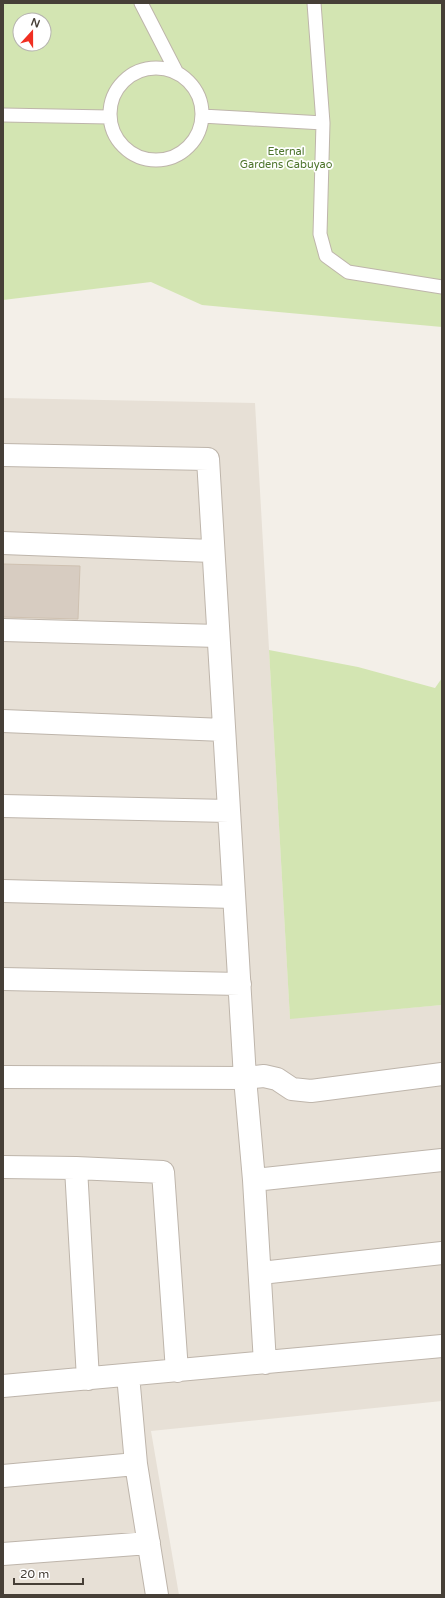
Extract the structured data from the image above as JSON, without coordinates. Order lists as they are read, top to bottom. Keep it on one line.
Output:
{"parks":["Eternal Gardens Cabuyao"],"scale_bar":"20 m","north":"top"}
